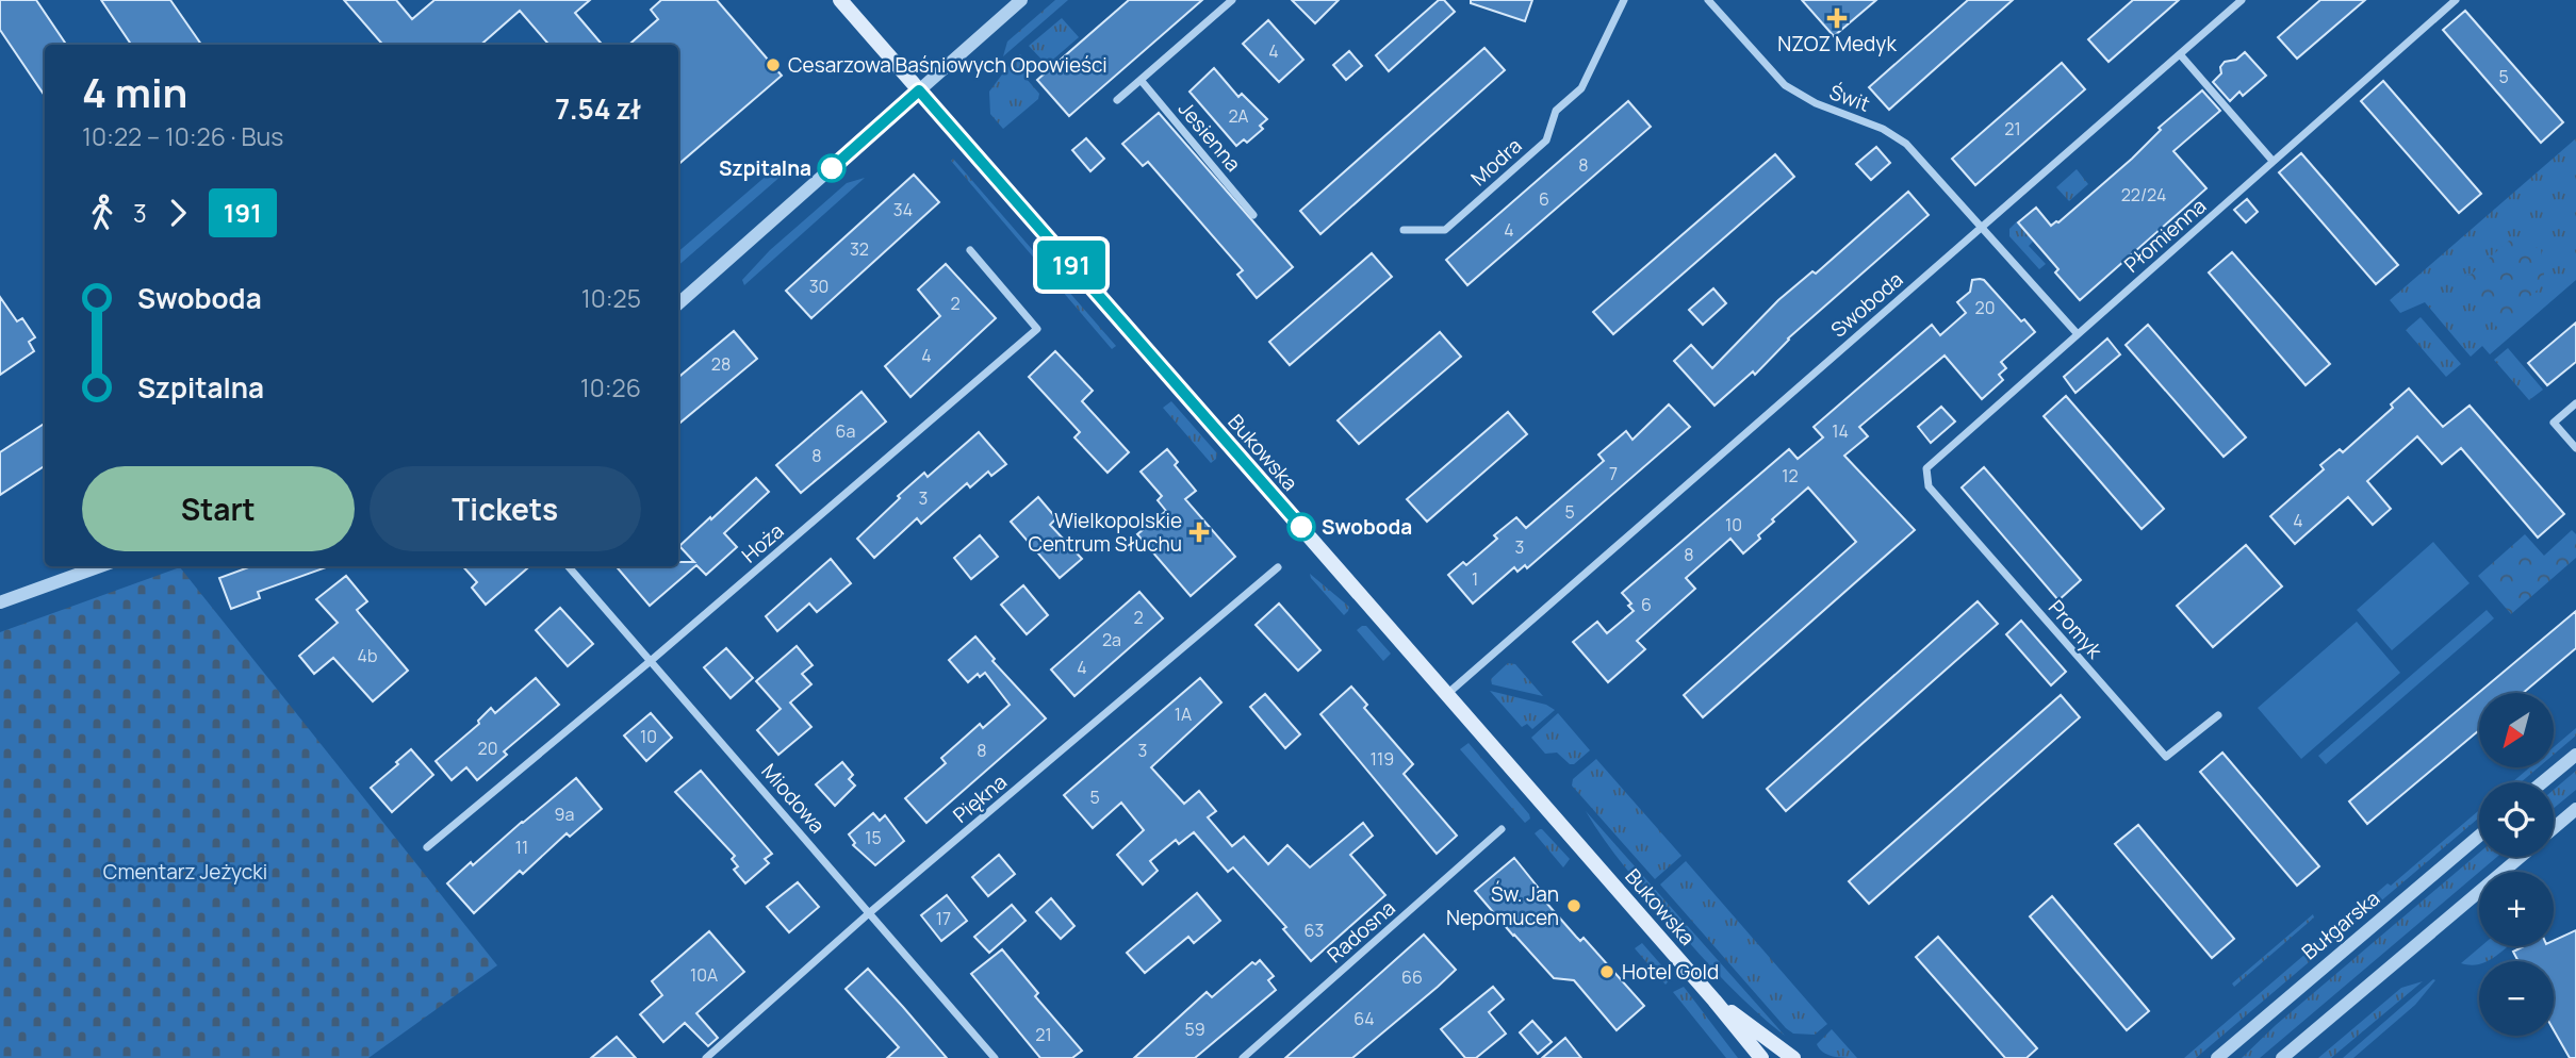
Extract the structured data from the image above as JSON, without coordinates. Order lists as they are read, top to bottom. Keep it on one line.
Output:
{"streets":{"main road":["Bukowska"],"street":["Świt","Jesienna","Modra","Płomienna","Swoboda","Hoża","Promyk","Miodowa","Piękna","Bułgarska","Radosna"]},"crossings":[["Świt","Swoboda"],["Płomienna","Promyk"],["Swoboda","Bukowska"],["Hoża","Miodowa"],["Miodowa","Piękna"]],"parks":["Cmentarz Jeżycki"],"places":{"health":["NZOZ Medyk","Wielkopolskie Centrum Słuchu"],"other":["Cesarzowa Baśniowych Opowieści","Szpitalna","Swoboda","Św. Jan Nepomucen","Hotel Gold"]},"lines":["bus line 191"],"house_numbers":["4","5","2A","21","8","22/24","6","34","4","32","30","2","20","4","28","6a","14","8","7","12","3","5","4","10","3","8","1","6","2","2a","4b","4","1A","10","20","8","3","119","5","9a","15","11","17","63","10A","66","64","59","21"],"north":"bottom left","page":{"on_map":"191","heading":["4 min","10:22 – 10:26 · Bus","7.54 zł"],"legs":["3","191"],"list":[{"name":"Swoboda","value":"10:25"},{"name":"Szpitalna","value":"10:26"}],"buttons":["Start","Tickets"],"map_buttons":["+","−"]}}
